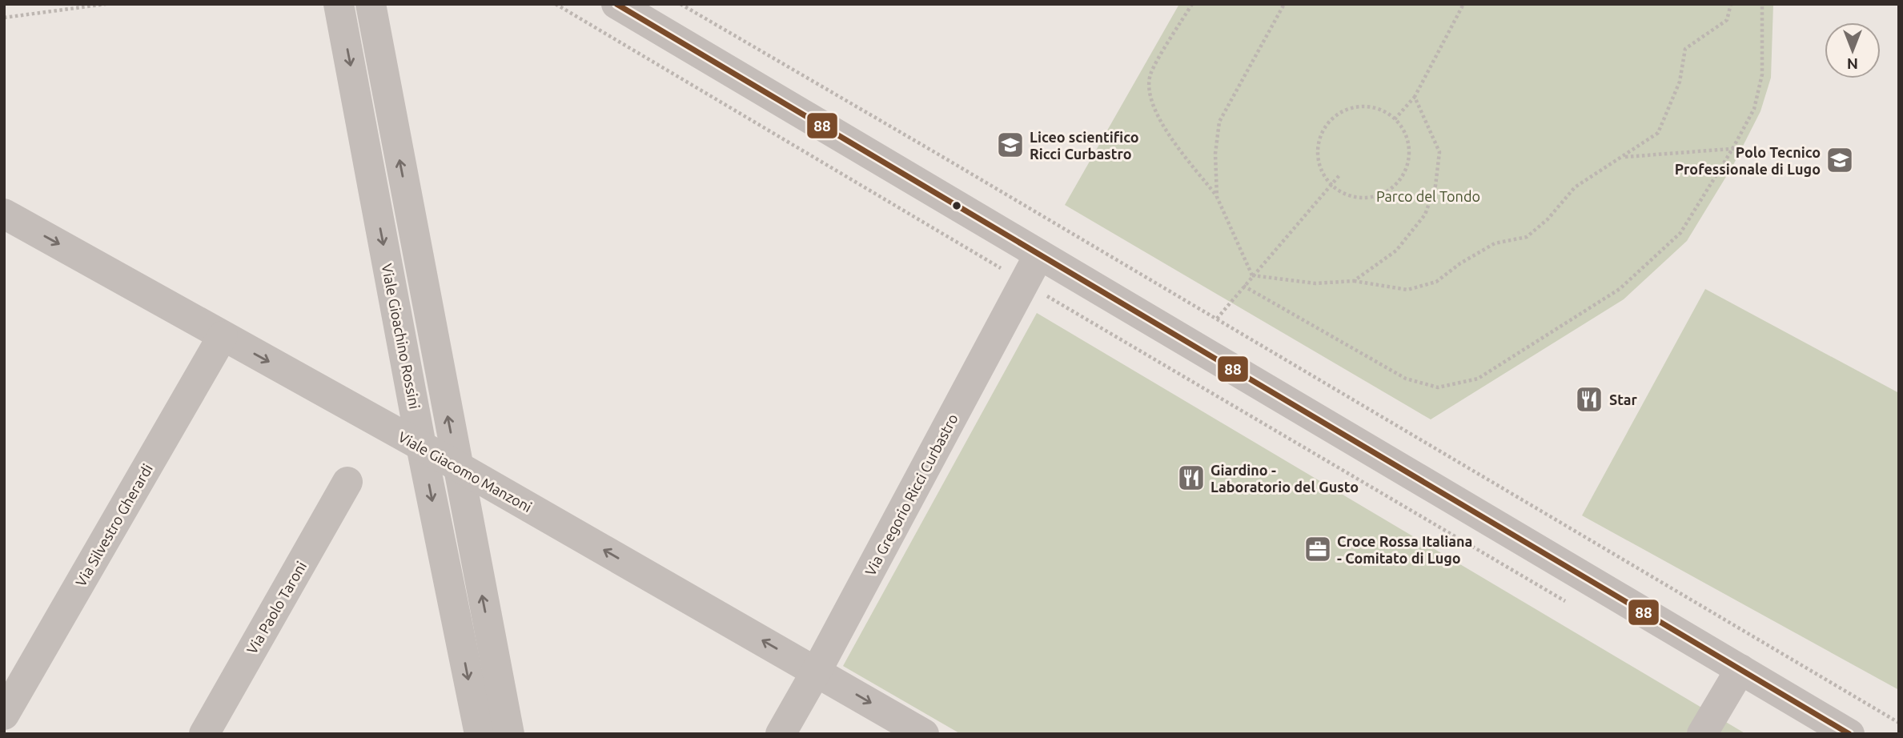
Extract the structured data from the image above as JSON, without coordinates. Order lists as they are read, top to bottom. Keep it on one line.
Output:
{"streets":{"street":["Viale Gioachino Rossini","Viale Giacomo Manzoni","Via Gregorio Ricci Curbastro","Via Silvestro Gherardi","Via Paolo Taroni"]},"crossings":[["Viale Gioachino Rossini","Viale Giacomo Manzoni"],["Viale Giacomo Manzoni","Via Gregorio Ricci Curbastro"],["Viale Giacomo Manzoni","Via Silvestro Gherardi"]],"parks":["Parco del Tondo"],"places":{"school or university":["Liceo scientifico Ricci Curbastro","Polo Tecnico Professionale di Lugo"],"restaurant":["Star","Giardino - Laboratorio del Gusto"],"office":["Croce Rossa Italiana - Comitato di Lugo"]},"lines":["transit line 88"],"north":"bottom"}
